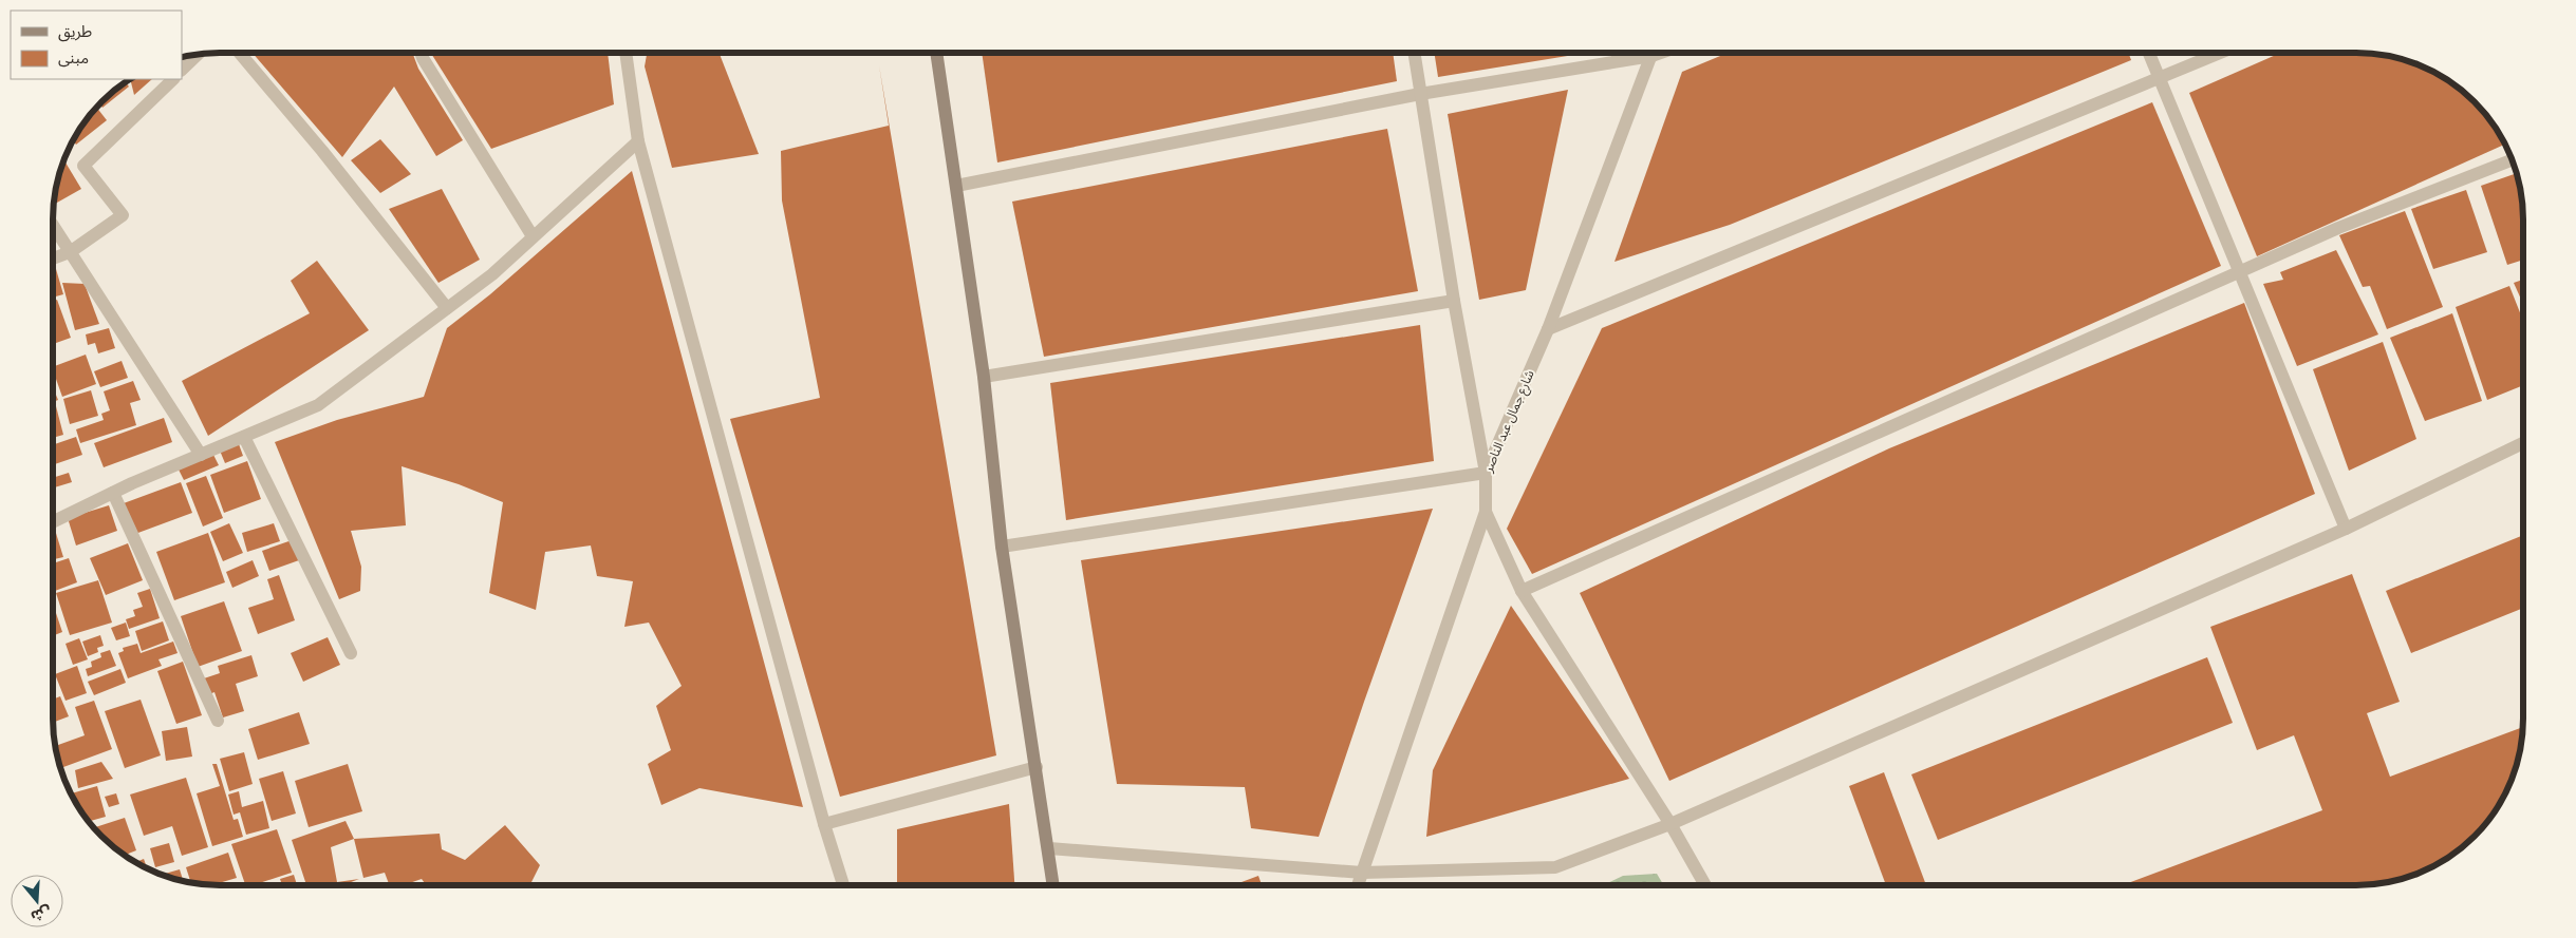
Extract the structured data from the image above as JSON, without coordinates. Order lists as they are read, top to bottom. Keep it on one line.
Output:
{"streets":{"street":["شارع جمال عبد الناصر"]},"legend":["طريق","مبنى"],"north":"bottom"}
